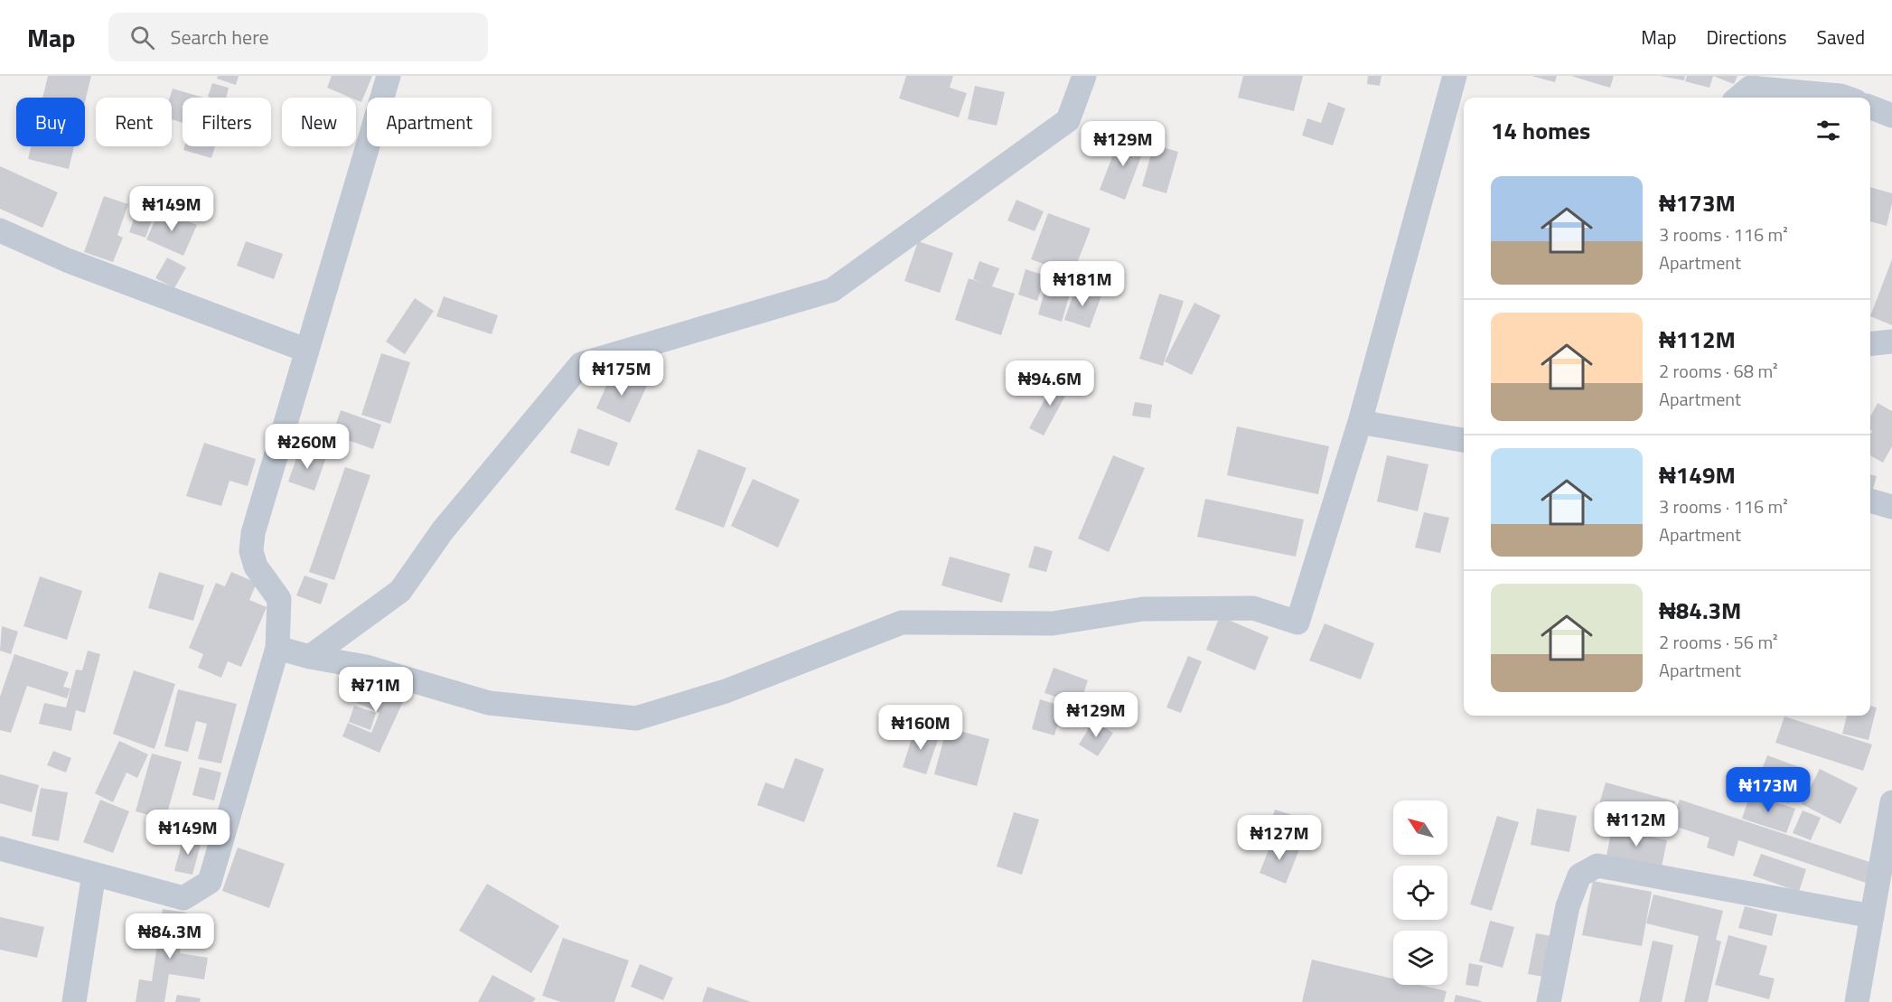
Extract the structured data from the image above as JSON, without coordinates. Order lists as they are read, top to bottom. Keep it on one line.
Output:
{"north":"top left","page":{"header":"Map","search":"Search here","nav":["Map","Directions","Saved"],"chip":["Buy","Rent","Filters","New","Apartment"],"heading":"14 homes","price":["₦129M","₦149M","₦181M","₦175M","₦94.6M","₦260M","₦71M","₦129M","₦160M","₦173M","₦112M","₦149M","₦127M","₦84.3M"],"list":[{"name":"₦173M","note":"3 rooms · 116 m² · Apartment"},{"name":"₦112M","note":"2 rooms · 68 m² · Apartment"},{"name":"₦149M","note":"3 rooms · 116 m² · Apartment"},{"name":"₦84.3M","note":"2 rooms · 56 m² · Apartment"}]}}
